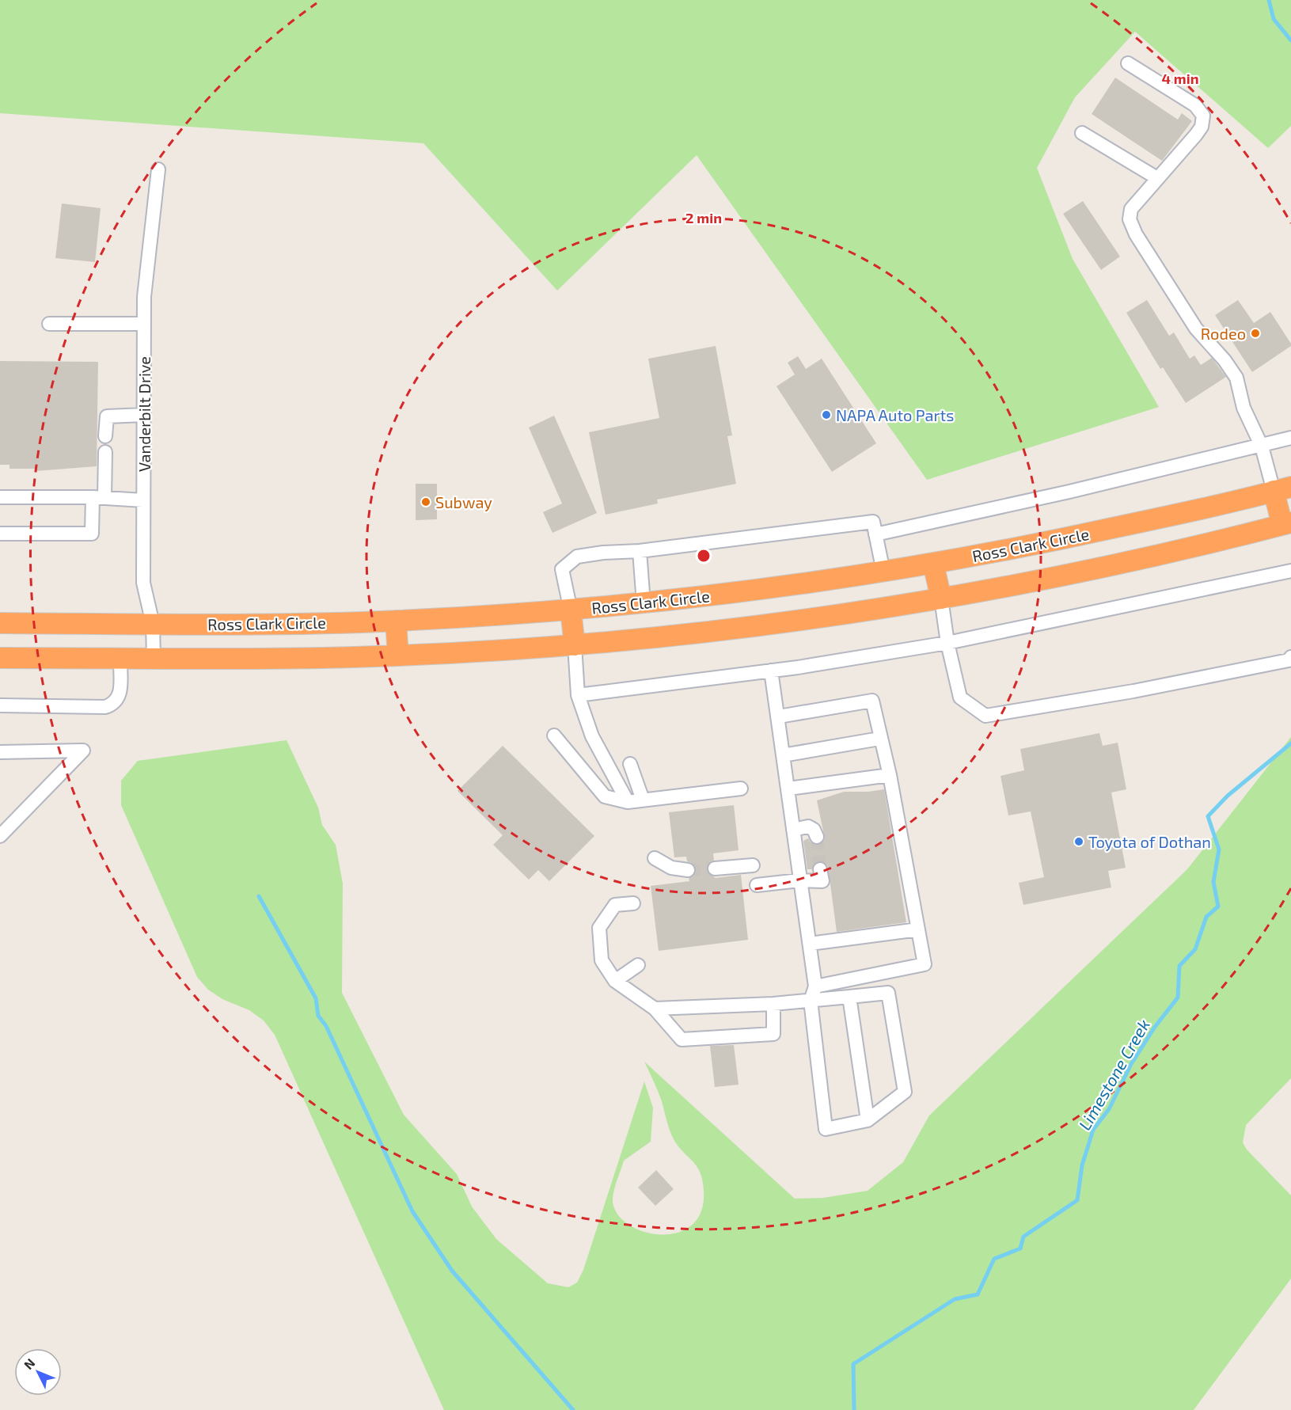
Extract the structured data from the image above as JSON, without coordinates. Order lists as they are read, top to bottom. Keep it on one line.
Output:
{"streets":{"highway":["Ross Clark Circle"],"street":["Vanderbilt Drive"]},"crossings":[["Vanderbilt Drive","Ross Clark Circle"]],"water":["Limestone Creek"],"places":["Rodeo","NAPA Auto Parts","Subway","Toyota of Dothan"],"north":"top left","rings":["4 min","2 min"]}
